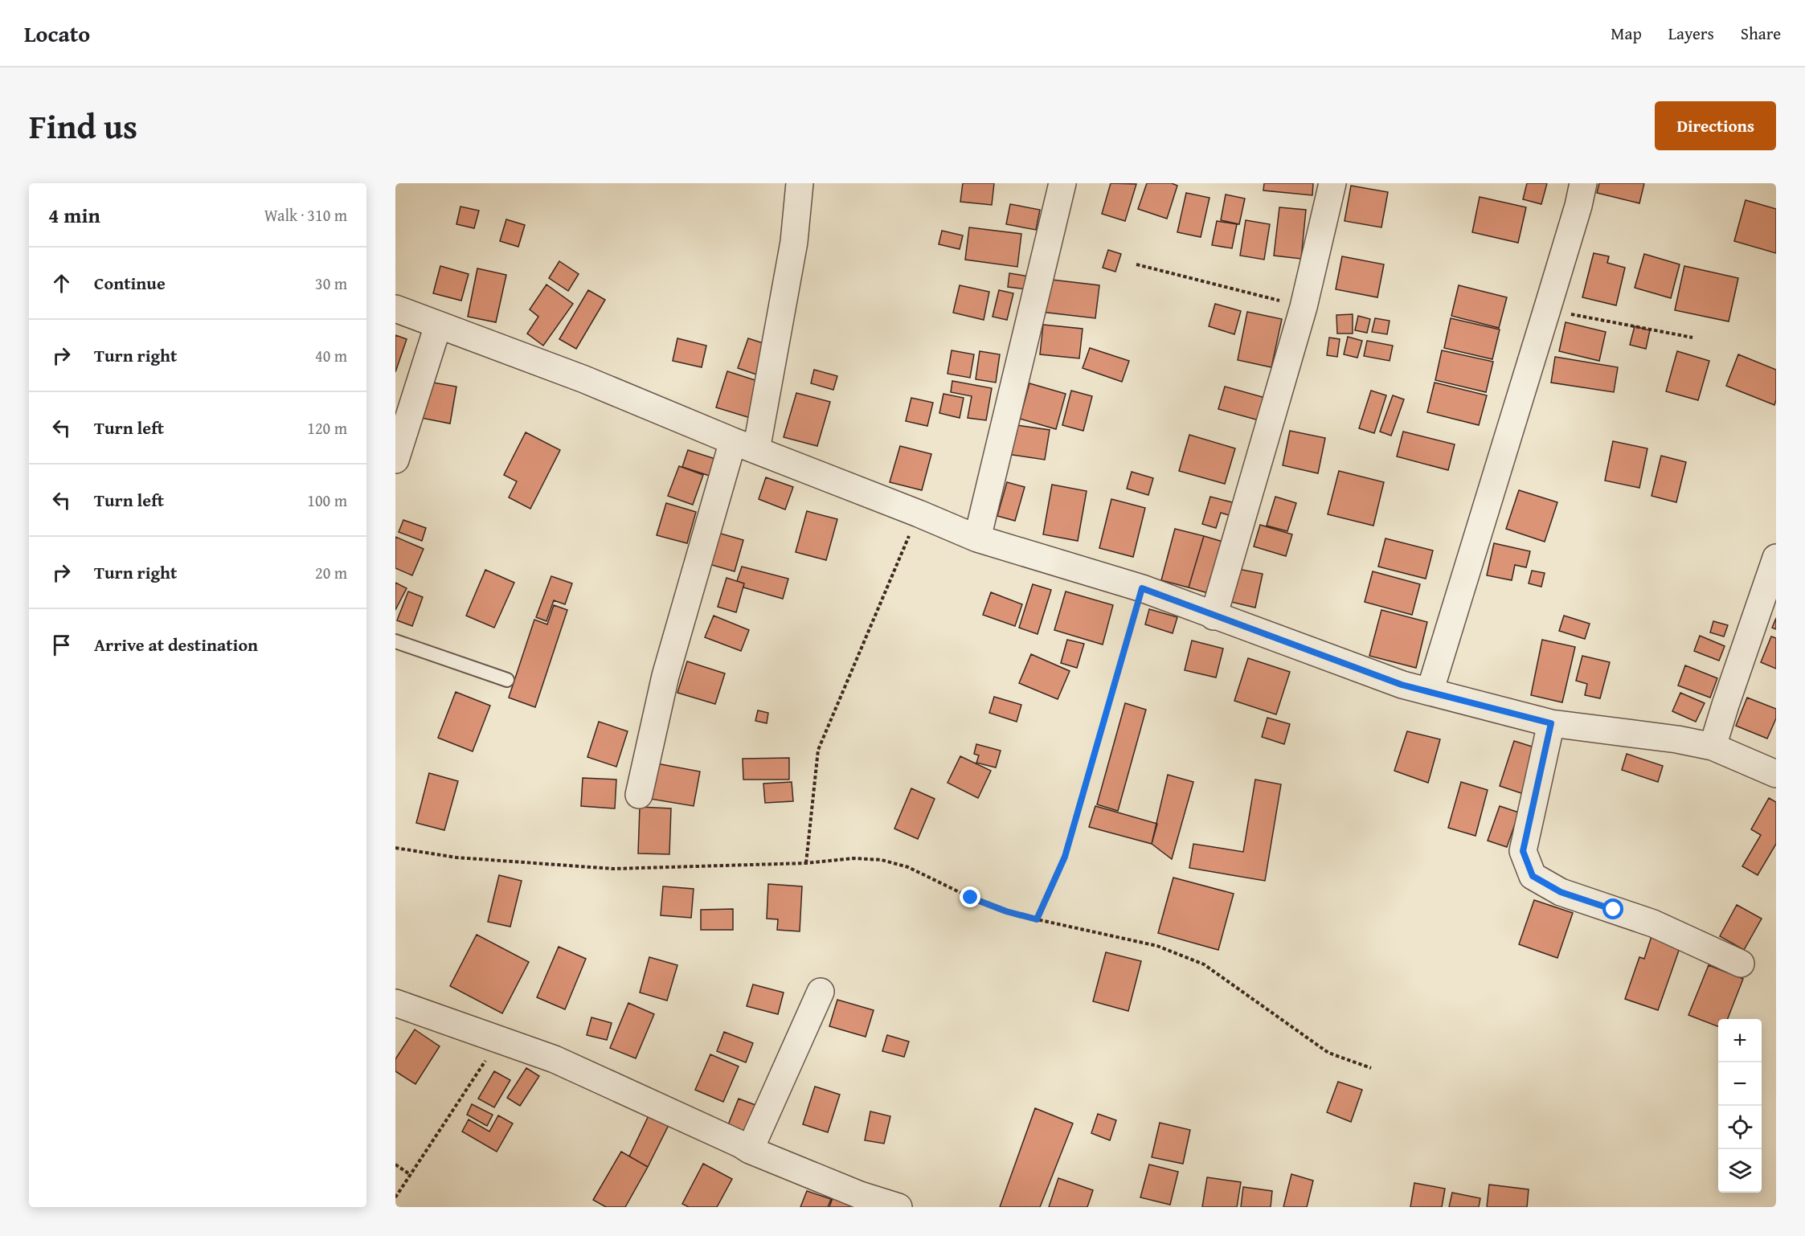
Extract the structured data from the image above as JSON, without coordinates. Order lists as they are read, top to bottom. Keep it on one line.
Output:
{"page":{"header":"Locato","nav":["Map","Layers","Share"],"title":"Find us","buttons":"Directions","heading":["4 min","Walk · 310 m"],"list":[["Continue","30 m"],["Turn right","40 m"],["Turn left","120 m"],["Turn left","100 m"],["Turn right","20 m"],"Arrive at destination"],"map_buttons":["+","−"]}}
